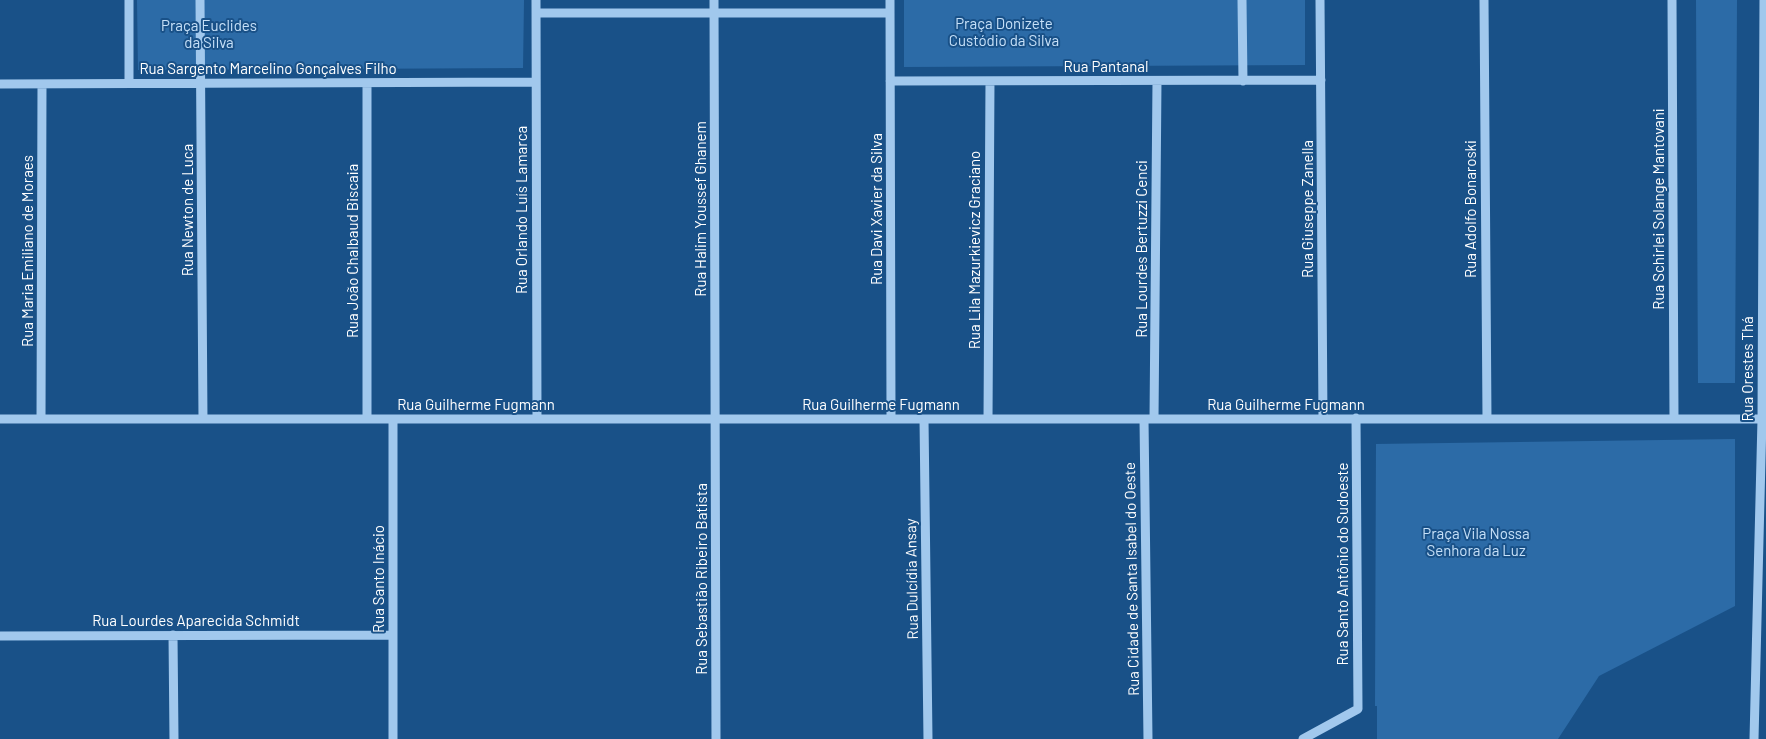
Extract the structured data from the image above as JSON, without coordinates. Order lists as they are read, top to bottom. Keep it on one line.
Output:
{"streets":{"street":["Rua Pantanal","Rua Sargento Marcelino Gonçalves Filho","Rua Halim Youssef Ghanem","Rua Davi Xavier da Silva","Rua Giuseppe Zanella","Rua Adolfo Bonaroski","Rua Schirlei Solange Mantovani","Rua Newton de Luca","Rua Orlando Luís Lamarca","Rua Lourdes Bertuzzi Cenci","Rua Lila Mazurkievicz Graciano","Rua Maria Emiliano de Moraes","Rua João Chalbaud Biscaia","Rua Orestes Thá","Rua Guilherme Fugmann","Rua Santo Antônio do Sudoeste","Rua Santo Inácio","Rua Sebastião Ribeiro Batista","Rua Dulcídia Ansay","Rua Cidade de Santa Isabel do Oeste","Rua Lourdes Aparecida Schmidt"]},"crossings":[["Rua Pantanal","Rua Davi Xavier da Silva"],["Rua Pantanal","Rua Giuseppe Zanella"],["Rua Pantanal","Rua Lourdes Bertuzzi Cenci"],["Rua Pantanal","Rua Lila Mazurkievicz Graciano"],["Rua Sargento Marcelino Gonçalves Filho","Rua Newton de Luca"],["Rua Sargento Marcelino Gonçalves Filho","Rua Orlando Luís Lamarca"],["Rua Sargento Marcelino Gonçalves Filho","Rua Maria Emiliano de Moraes"],["Rua Sargento Marcelino Gonçalves Filho","Rua João Chalbaud Biscaia"],["Rua Halim Youssef Ghanem","Rua Guilherme Fugmann"],["Rua Halim Youssef Ghanem","Rua Sebastião Ribeiro Batista"],["Rua Davi Xavier da Silva","Rua Guilherme Fugmann"],["Rua Giuseppe Zanella","Rua Guilherme Fugmann"],["Rua Adolfo Bonaroski","Rua Guilherme Fugmann"],["Rua Schirlei Solange Mantovani","Rua Guilherme Fugmann"],["Rua Newton de Luca","Rua Guilherme Fugmann"],["Rua Orlando Luís Lamarca","Rua Guilherme Fugmann"],["Rua Lourdes Bertuzzi Cenci","Rua Guilherme Fugmann"],["Rua Lila Mazurkievicz Graciano","Rua Guilherme Fugmann"],["Rua Maria Emiliano de Moraes","Rua Guilherme Fugmann"],["Rua João Chalbaud Biscaia","Rua Guilherme Fugmann"],["Rua Orestes Thá","Rua Guilherme Fugmann"],["Rua Guilherme Fugmann","Rua Santo Antônio do Sudoeste"],["Rua Guilherme Fugmann","Rua Santo Inácio"],["Rua Guilherme Fugmann","Rua Sebastião Ribeiro Batista"],["Rua Guilherme Fugmann","Rua Dulcídia Ansay"],["Rua Guilherme Fugmann","Rua Cidade de Santa Isabel do Oeste"],["Rua Santo Inácio","Rua Lourdes Aparecida Schmidt"]],"parks":["Praça Donizete Custódio da Silva","Praça Euclides da Silva","Praça Vila Nossa Senhora da Luz"]}
